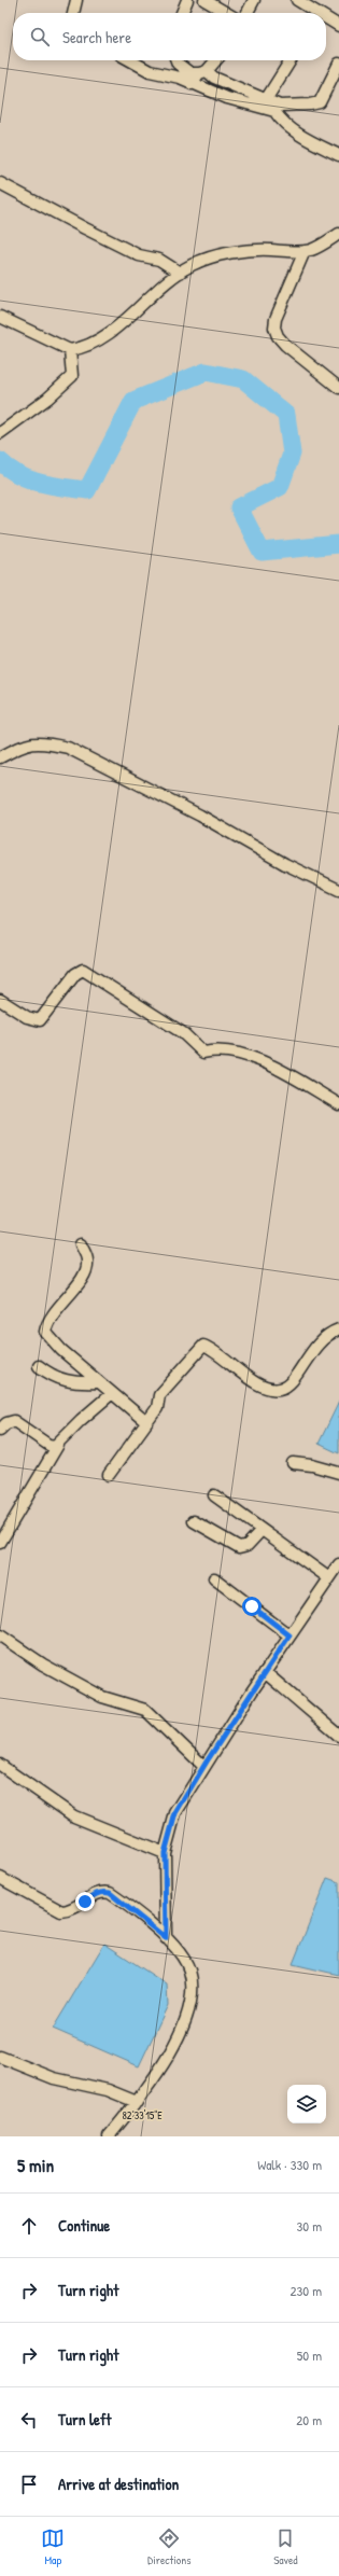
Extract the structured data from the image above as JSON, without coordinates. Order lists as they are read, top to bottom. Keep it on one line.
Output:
{"page":{"search":"Search here","heading":["5 min","Walk · 330 m"],"list":[["Continue","30 m"],["Turn right","230 m"],["Turn right","50 m"],["Turn left","20 m"],"Arrive at destination"],"nav":["Map","Directions","Saved"]},"coordinates":["82°33'15\"E"]}
